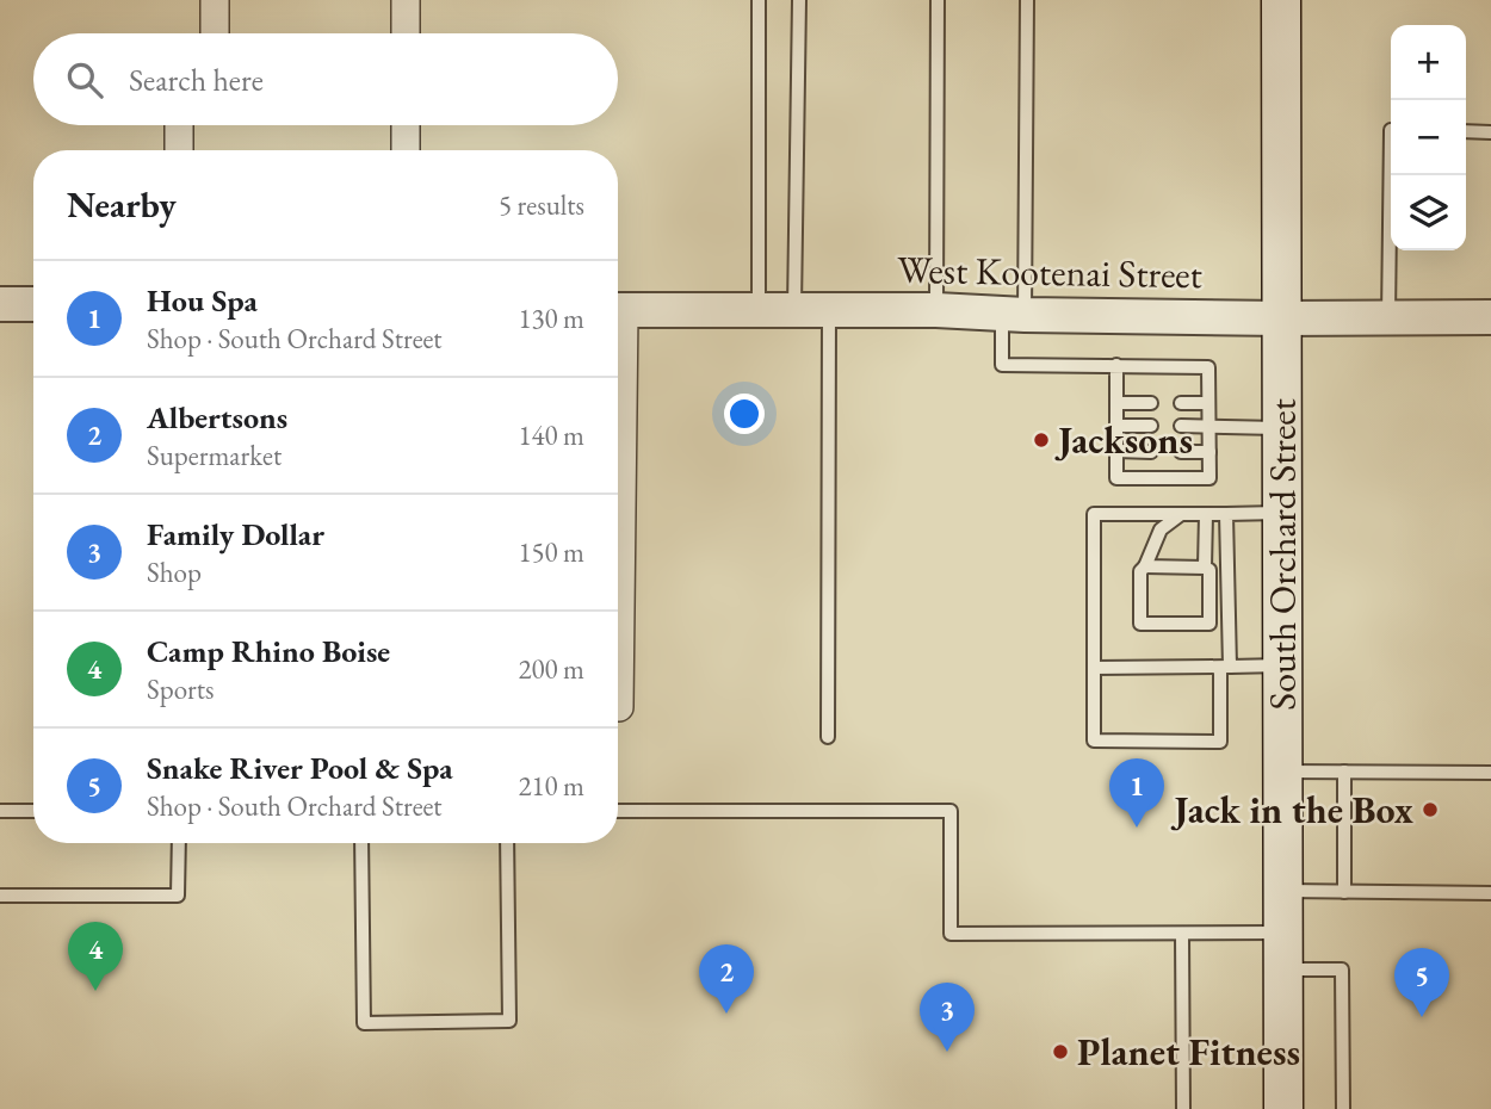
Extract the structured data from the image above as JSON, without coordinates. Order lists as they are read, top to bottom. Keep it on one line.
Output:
{"streets":{"main road":["South Orchard Street"],"street":["West Kootenai Street"]},"crossings":[["West Kootenai Street","South Orchard Street"]],"places":["Jacksons","Jack in the Box","Planet Fitness"],"page":{"map_buttons":["+","−"],"search":"Search here","heading":["Nearby","5 results"],"list":[{"mark":"1","name":"Hou Spa","note":"Shop · South Orchard Street","value":"130 m"},{"mark":"2","name":"Albertsons","note":"Supermarket","value":"140 m"},{"mark":"3","name":"Family Dollar","note":"Shop","value":"150 m"},{"mark":"4","name":"Camp Rhino Boise","note":"Sports","value":"200 m"},{"mark":"5","name":"Snake River Pool & Spa","note":"Shop · South Orchard Street","value":"210 m"}],"pins":["1","4","2","5","3"]}}
